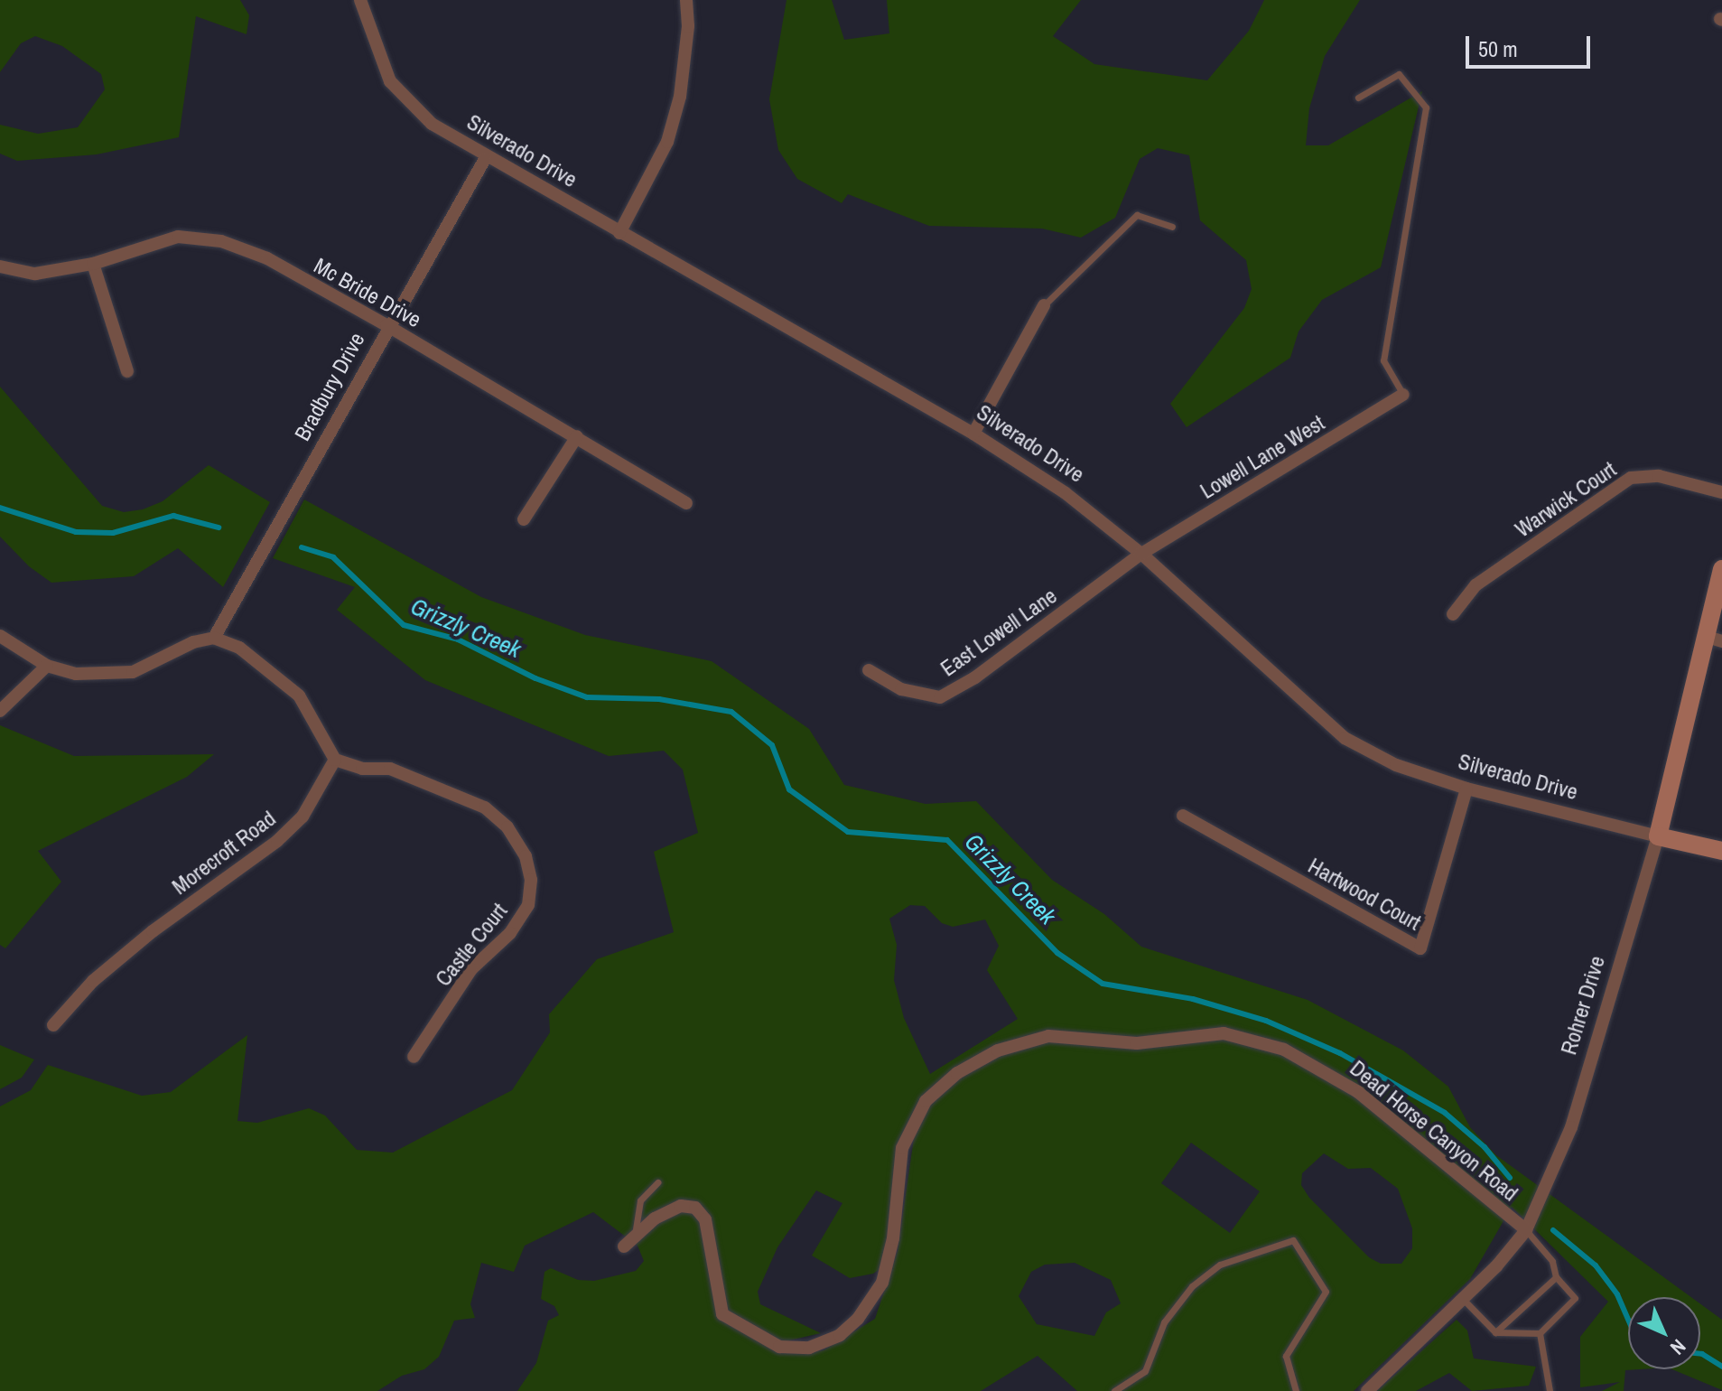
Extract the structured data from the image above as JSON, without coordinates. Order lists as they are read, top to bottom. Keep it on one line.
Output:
{"streets":{"street":["Silverado Drive","Mc Bride Drive","Bradbury Drive","Lowell Lane West","Warwick Court","East Lowell Lane","Morecroft Road","Hartwood Court","Castle Court","Rohrer Drive","Dead Horse Canyon Road"]},"crossings":[["Silverado Drive","Bradbury Drive"],["Silverado Drive","Lowell Lane West"],["Silverado Drive","East Lowell Lane"],["Silverado Drive","Hartwood Court"],["Silverado Drive","Rohrer Drive"],["Mc Bride Drive","Bradbury Drive"],["Lowell Lane West","East Lowell Lane"],["Morecroft Road","Castle Court"],["Rohrer Drive","Dead Horse Canyon Road"]],"water":["Grizzly Creek"],"scale_bar":"50 m","north":"bottom right"}
